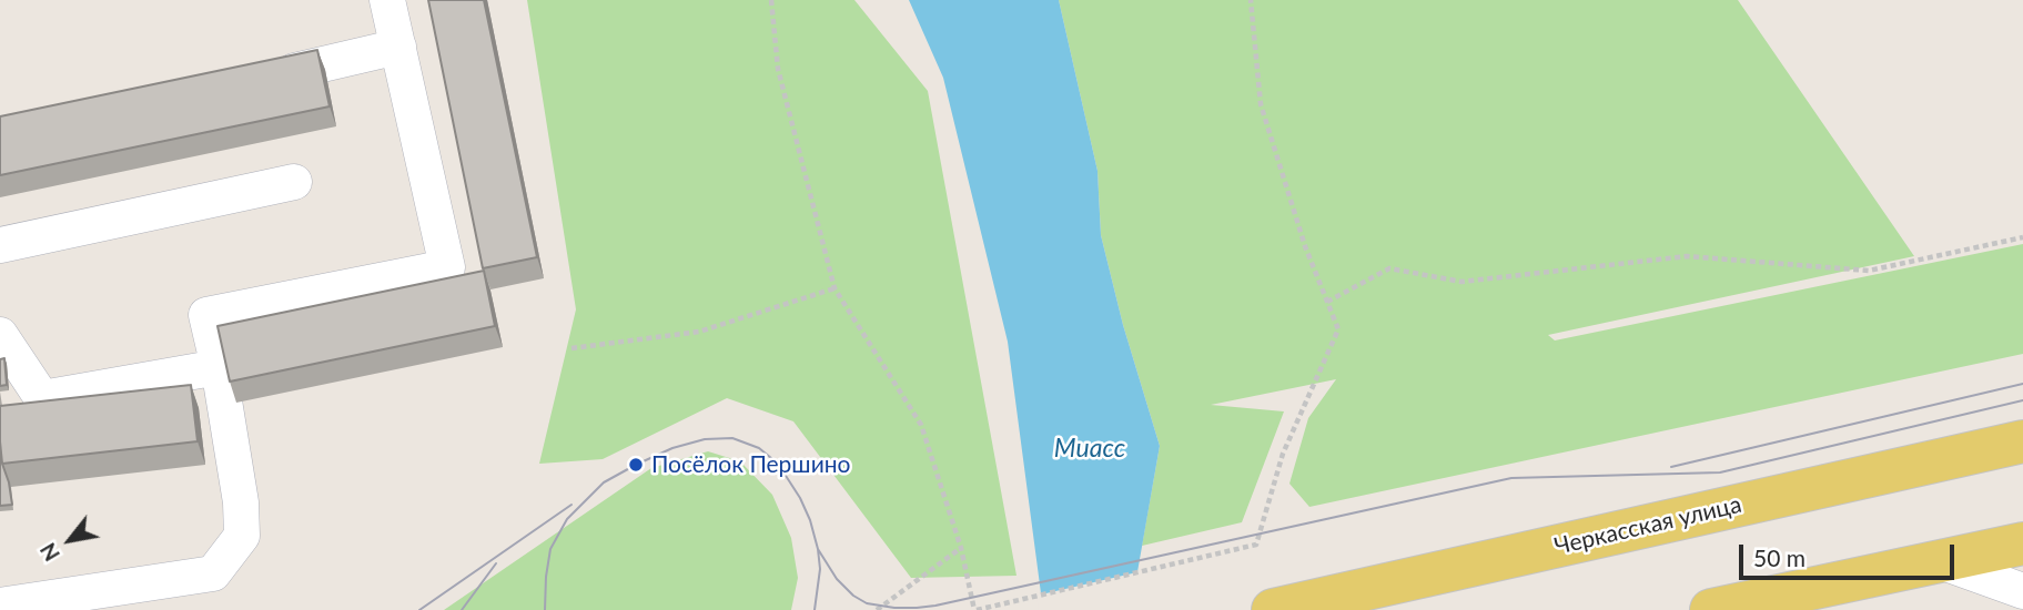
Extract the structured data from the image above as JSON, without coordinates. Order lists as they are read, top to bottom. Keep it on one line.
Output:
{"streets":{"main road":["Черкасская улица"]},"water":["Миасс"],"places":["Посёлок Першино"],"scale_bar":"50 m","north":"bottom left"}
